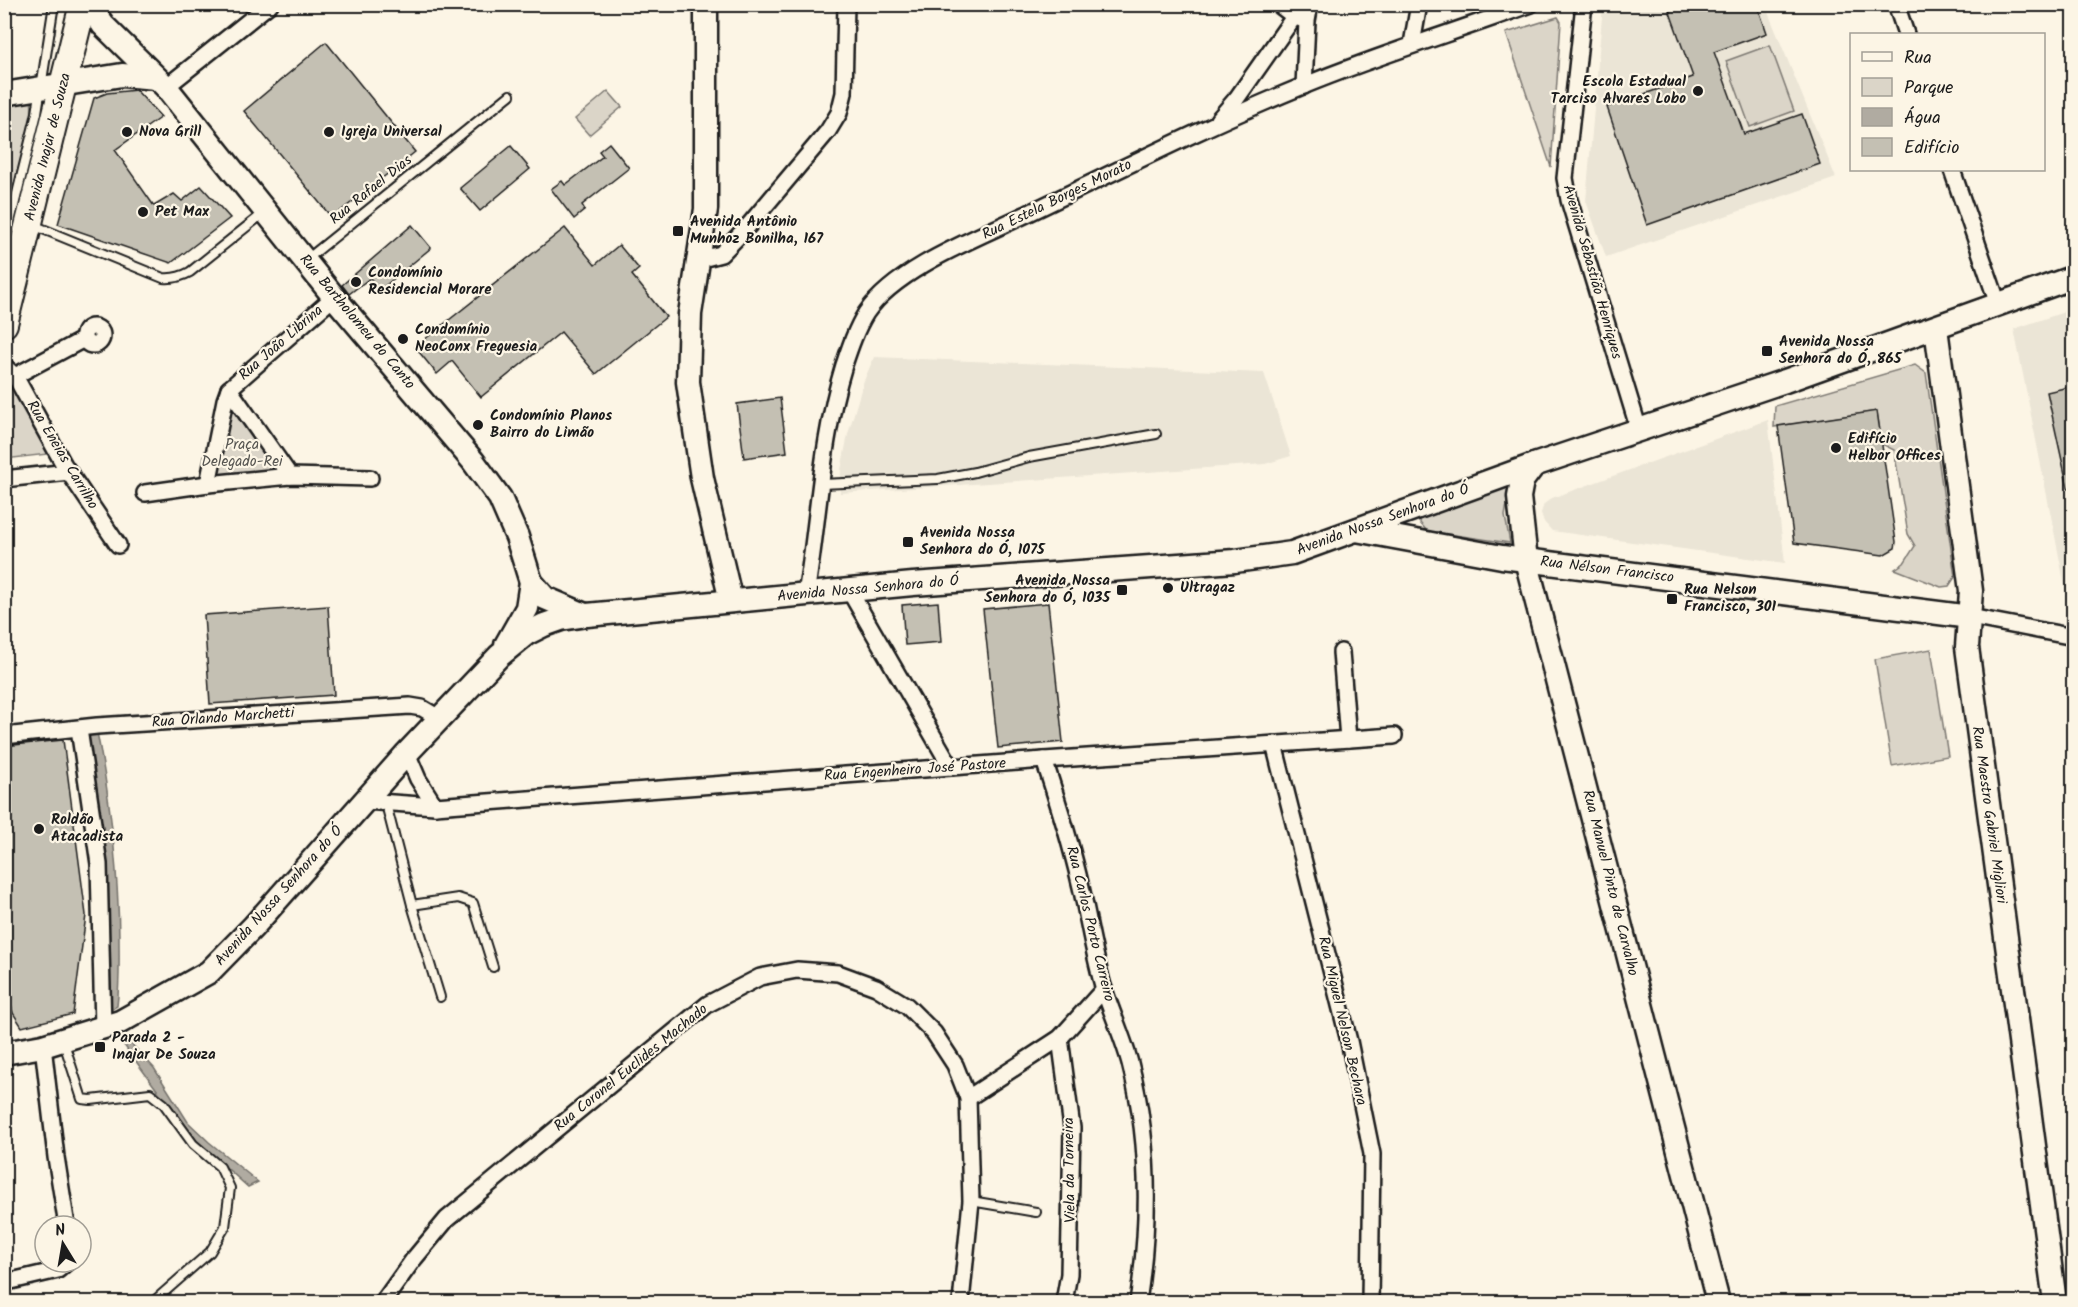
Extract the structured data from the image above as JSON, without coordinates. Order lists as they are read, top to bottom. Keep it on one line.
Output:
{"streets":{"main road":["Avenida Inajar de Souza","Rua Bartholomeu do Canto","Avenida Nossa Senhora do Ó","Rua Nélson Francisco","Rua Maestro Gabriel Migliori","Rua Manuel Pinto de Carvalho"],"street":["Rua Estela Borges Morato","Avenida Sebastião Henriques","Rua João Librina","Rua Eneias Carrilho","Rua Orlando Marchetti","Rua Engenheiro José Pastore","Rua Carlos Porto Carreiro","Rua Miguel Nelson Bechara","Rua Coronel Euclides Machado","Viela da Torneira"],"lane":["Rua Rafael Dias"]},"crossings":[["Rua Rafael Dias","Rua Bartholomeu do Canto"],["Rua Estela Borges Morato","Avenida Nossa Senhora do Ó"],["Avenida Sebastião Henriques","Avenida Nossa Senhora do Ó"],["Rua Bartholomeu do Canto","Rua João Librina"],["Rua Bartholomeu do Canto","Avenida Nossa Senhora do Ó"],["Avenida Nossa Senhora do Ó","Rua Nélson Francisco"],["Avenida Nossa Senhora do Ó","Rua Orlando Marchetti"],["Avenida Nossa Senhora do Ó","Rua Engenheiro José Pastore"],["Avenida Nossa Senhora do Ó","Rua Maestro Gabriel Migliori"],["Avenida Nossa Senhora do Ó","Rua Manuel Pinto de Carvalho"],["Rua Nélson Francisco","Rua Maestro Gabriel Migliori"],["Rua Nélson Francisco","Rua Manuel Pinto de Carvalho"],["Rua Engenheiro José Pastore","Rua Carlos Porto Carreiro"],["Rua Engenheiro José Pastore","Rua Miguel Nelson Bechara"]],"parks":["Praça Delegado-Rei"],"places":{"other":["Escola Estadual Tarciso Alvares Lobo","Nova Grill","Igreja Universal","Pet Max","Condomínio Residencial Morare","Condomínio NeoConx Freguesia","Condomínio Planos Bairro do Limão","Edifício Helbor Offices","Ultragaz","Roldão Atacadista"],"transit":["Avenida Antônio Munhoz Bonilha, 167","Avenida Nossa Senhora do Ó, 865","Avenida Nossa Senhora do Ó, 1075","Avenida Nossa Senhora do Ó, 1035","Rua Nelson Francisco, 301","Parada 2 - Inajar De Souza"]},"legend":["Rua","Parque","Água","Edifício"],"north":"top"}
